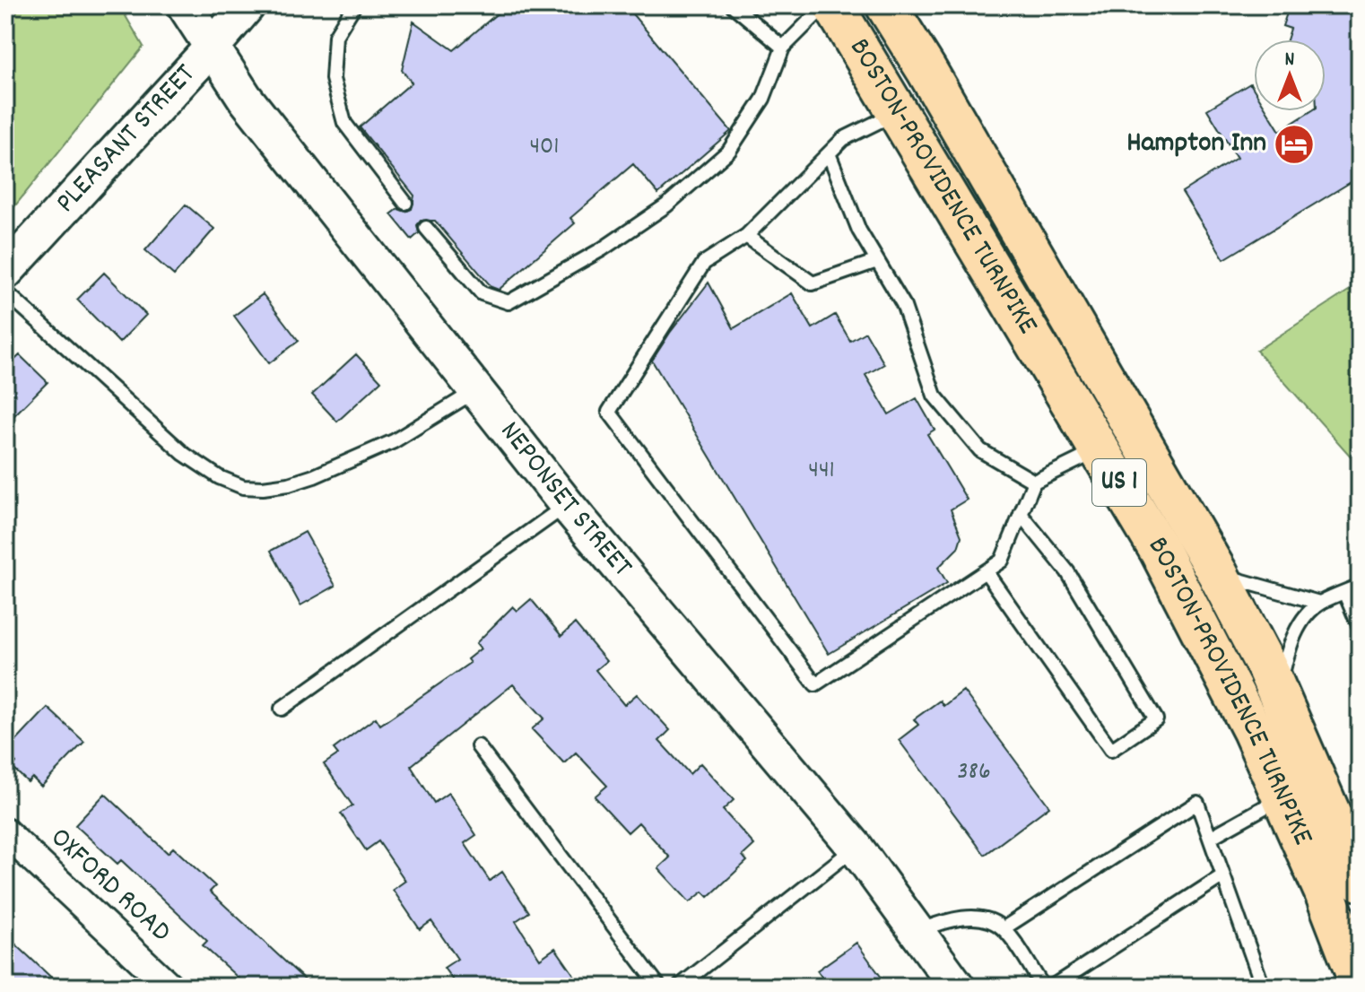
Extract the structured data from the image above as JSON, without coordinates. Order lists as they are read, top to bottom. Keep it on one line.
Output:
{"streets":{"main road":["BOSTON-PROVIDENCE TURNPIKE","US 1"],"street":["PLEASANT STREET","NEPONSET STREET","OXFORD ROAD"]},"crossings":[["PLEASANT STREET","NEPONSET STREET"]],"places":{"hotel":["Hampton Inn"]},"house_numbers":["401","441","386"],"north":"top"}
